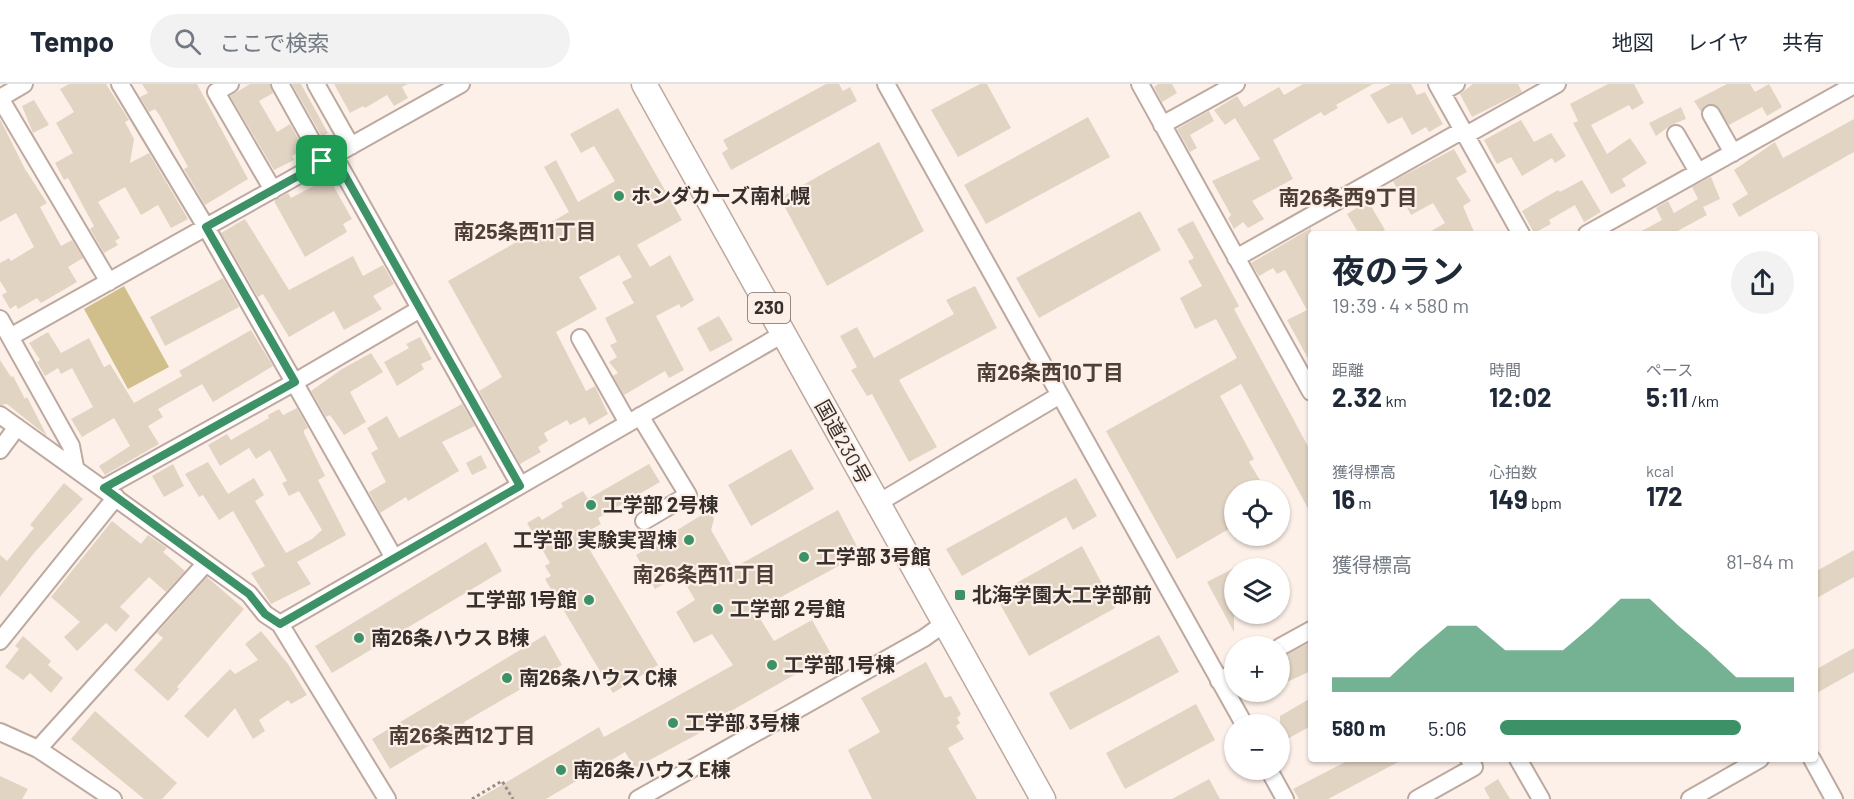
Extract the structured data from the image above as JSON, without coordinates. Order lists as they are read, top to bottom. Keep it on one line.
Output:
{"streets":{"highway":["230","国道230号"]},"districts":["南26条西9丁目","南25条西11丁目","南26条西10丁目","南26条西11丁目","南26条西12丁目"],"places":{"other":["ホンダカーズ南札幌","工学部 2号棟","工学部 実験実習棟","工学部 3号館","工学部 1号館","工学部 2号館","南26条ハウス B棟","工学部 1号棟","南26条ハウス C棟","工学部 3号棟","南26条ハウス E棟"],"transit":["北海学園大工学部前"]},"page":{"header":"Tempo","search":"ここで検索","nav":["地図","レイヤ","共有"],"heading":["夜のラン","19:39 · 4 × 580 m"],"stats":[["距離","2.32 km"],["時間","12:02"],["ペース","5:11 /km"],["獲得標高","16 m"],["心拍数","149 bpm"],["kcal","172"]],"map_buttons":["+","−"],"chart":["獲得標高","81–84 m"],"list":[{"name":"580 m","note":"5:06"}]}}
